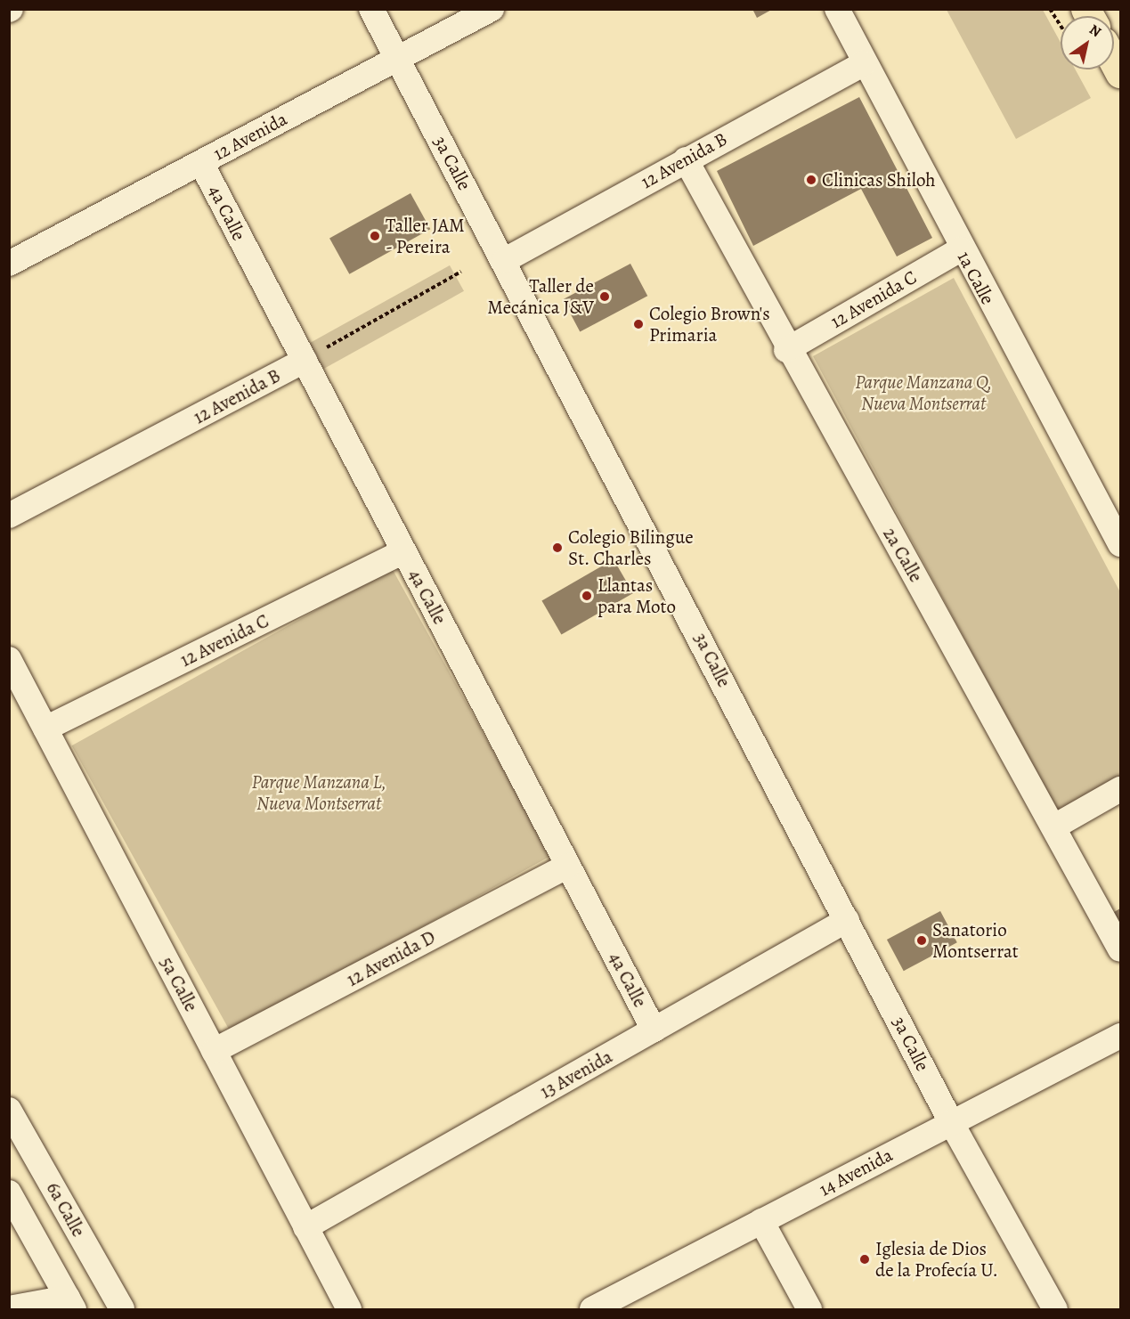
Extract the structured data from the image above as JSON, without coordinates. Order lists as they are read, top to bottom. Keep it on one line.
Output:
{"streets":{"street":["12 Avenida","12 Avenida B","3a Calle","4a Calle","1a Calle","12 Avenida C","2a Calle","12 Avenida D","5a Calle","13 Avenida","14 Avenida","6a Calle"]},"crossings":[["12 Avenida","3a Calle"],["12 Avenida","4a Calle"],["12 Avenida B","3a Calle"],["12 Avenida B","4a Calle"],["12 Avenida B","1a Calle"],["12 Avenida B","2a Calle"],["3a Calle","13 Avenida"],["3a Calle","14 Avenida"],["4a Calle","12 Avenida C"],["4a Calle","12 Avenida D"],["4a Calle","13 Avenida"],["1a Calle","12 Avenida C"],["12 Avenida C","2a Calle"],["12 Avenida C","5a Calle"],["12 Avenida D","5a Calle"],["5a Calle","13 Avenida"]],"parks":["Parque Manzana Q, Nueva Montserrat","Parque Manzana L, Nueva Montserrat"],"places":["Clinicas Shiloh","Taller JAM - Pereira","Taller de Mecánica J&V","Colegio Brown's Primaria","Colegio Bilingue St. Charles","Llantas para Moto","Sanatorio Montserrat","Iglesia de Dios de la Profecía U."],"north":"top right"}
